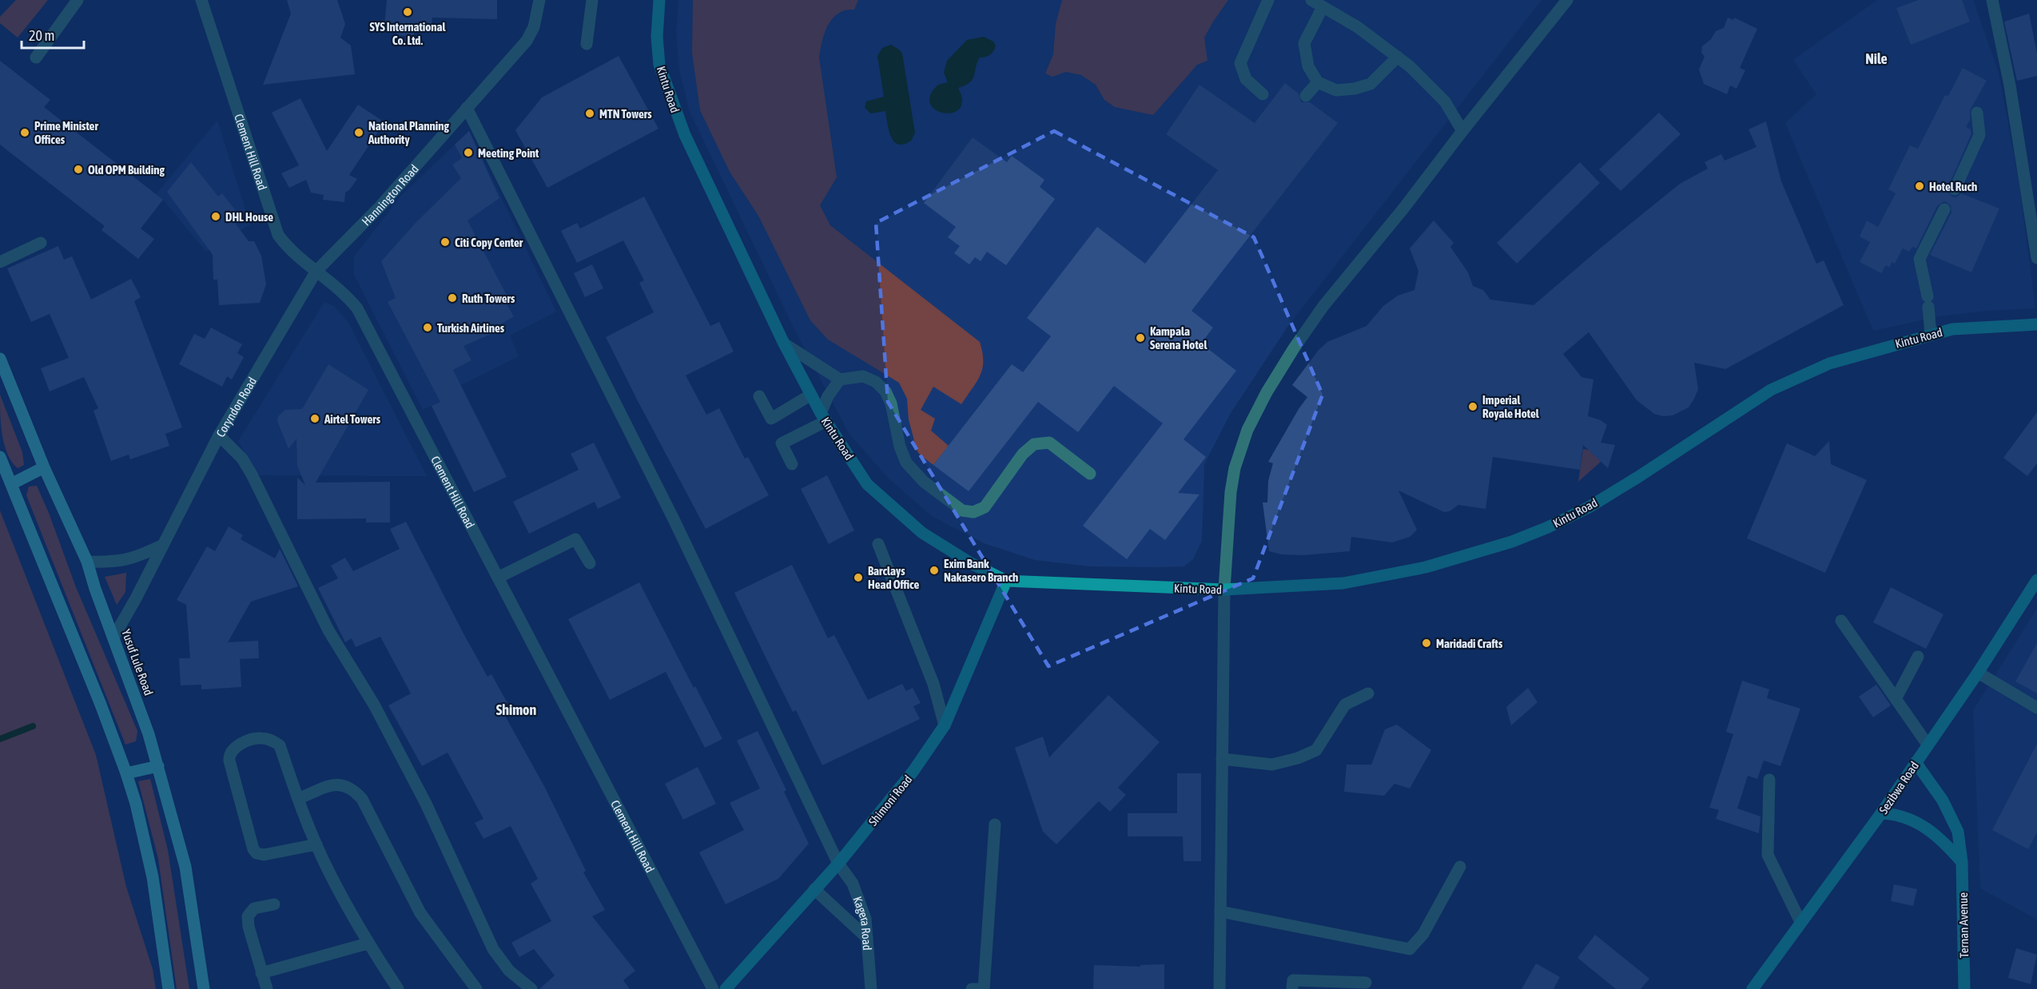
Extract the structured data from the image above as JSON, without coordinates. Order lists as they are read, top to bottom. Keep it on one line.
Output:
{"streets":{"main road":["Yusuf Lule Road"],"street":["Kintu Road","Clement Hill Road","Hannington Road","Coryndon Road","Sezibwa Road","Shimoni Road","Kagera Road","Ternan Avenue"]},"crossings":[["Kintu Road","Shimoni Road"],["Clement Hill Road","Hannington Road"],["Clement Hill Road","Coryndon Road"],["Hannington Road","Coryndon Road"],["Hannington Road","Kagera Road"],["Sezibwa Road","Ternan Avenue"],["Shimoni Road","Kagera Road"]],"districts":["Nile","Shimon"],"places":["SYS International Co. Ltd.","MTN Towers","Prime Minister Offices","National Planning Authority","Meeting Point","Old OPM Building","Hotel Ruch","DHL House","Citi Copy Center","Ruth Towers","Turkish Airlines","Kampala Serena Hotel","Imperial Royale Hotel","Airtel Towers","Exim Bank Nakasero Branch","Barclays Head Office","Maridadi Crafts"],"scale_bar":"20 m"}
